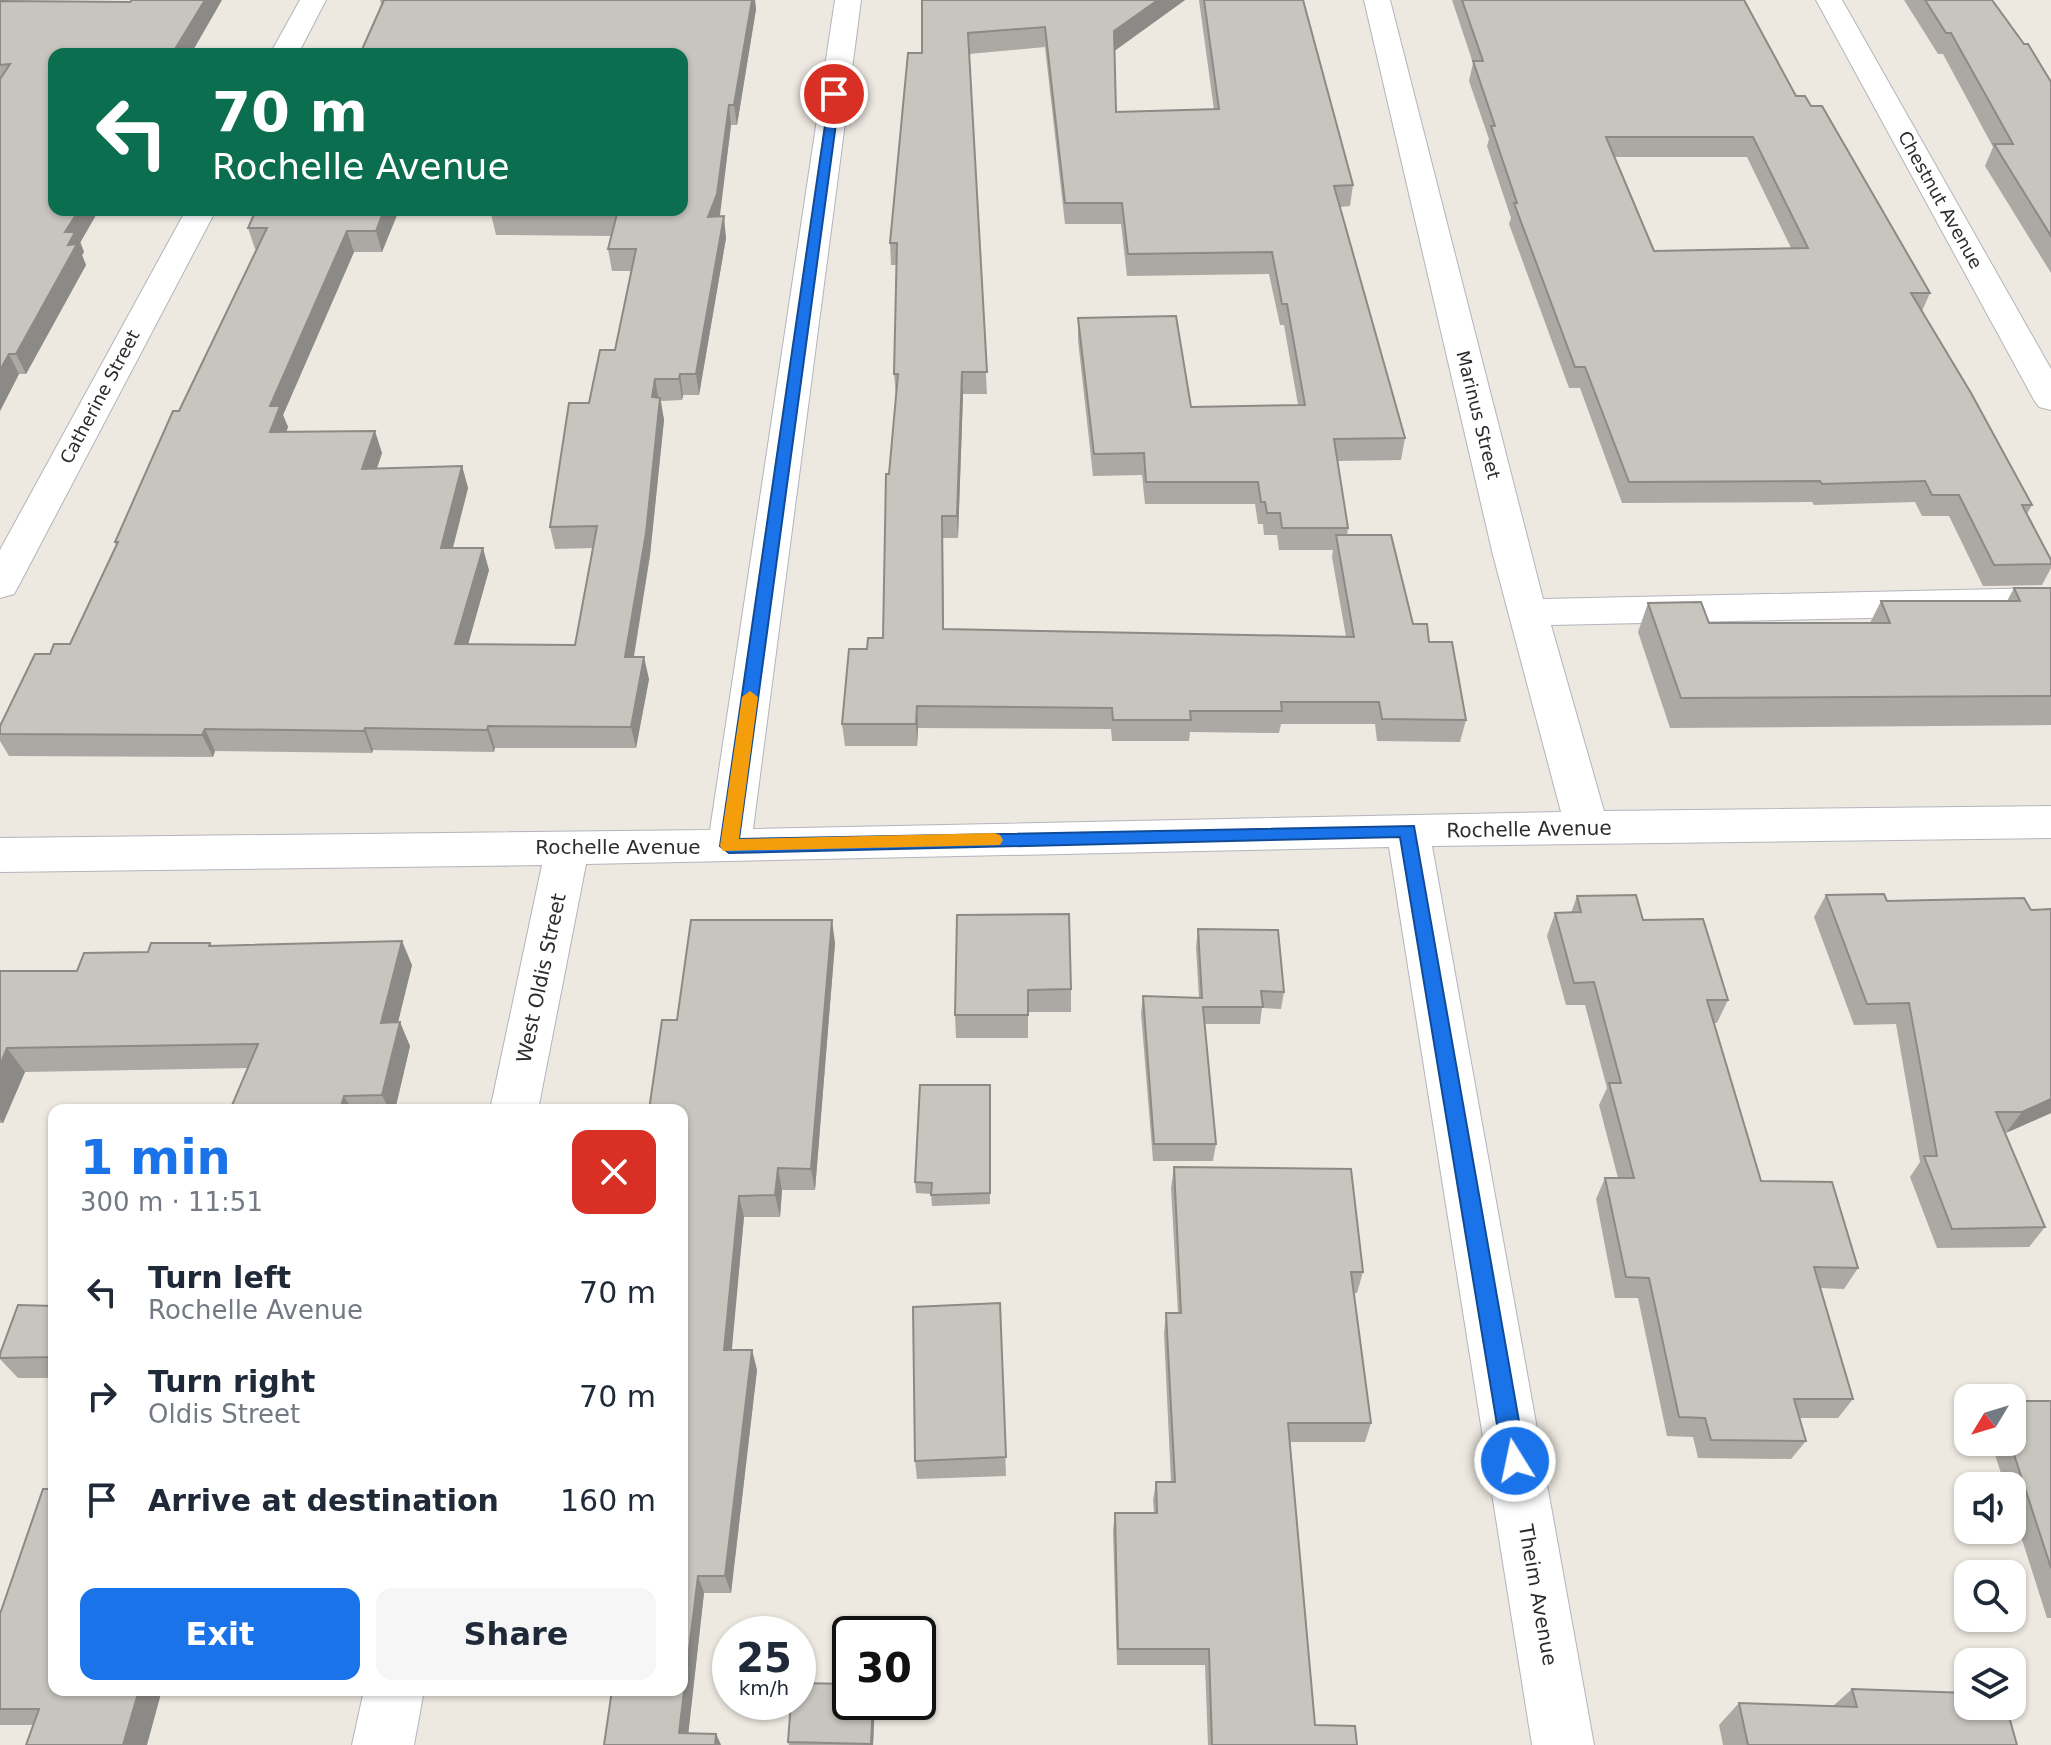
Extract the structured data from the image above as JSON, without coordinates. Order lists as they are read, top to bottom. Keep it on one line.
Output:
{"streets":{"street":["Chestnut Avenue","Catherine Street","Marinus Street","Rochelle Avenue","West Oldis Street","Theim Avenue"]},"crossings":[["Marinus Street","Rochelle Avenue"],["Rochelle Avenue","West Oldis Street"],["Rochelle Avenue","Theim Avenue"]],"north":"bottom left","page":{"turn":["70 m","Rochelle Avenue"],"heading":["1 min","300 m · 11:51"],"list":[{"name":"Turn left","note":"Rochelle Avenue","value":"70 m"},{"name":"Turn right","note":"Oldis Street","value":"70 m"},{"name":"Arrive at destination","value":"160 m"}],"buttons":["Exit","Share"],"speed":"25 km/h","limit":"30"}}
